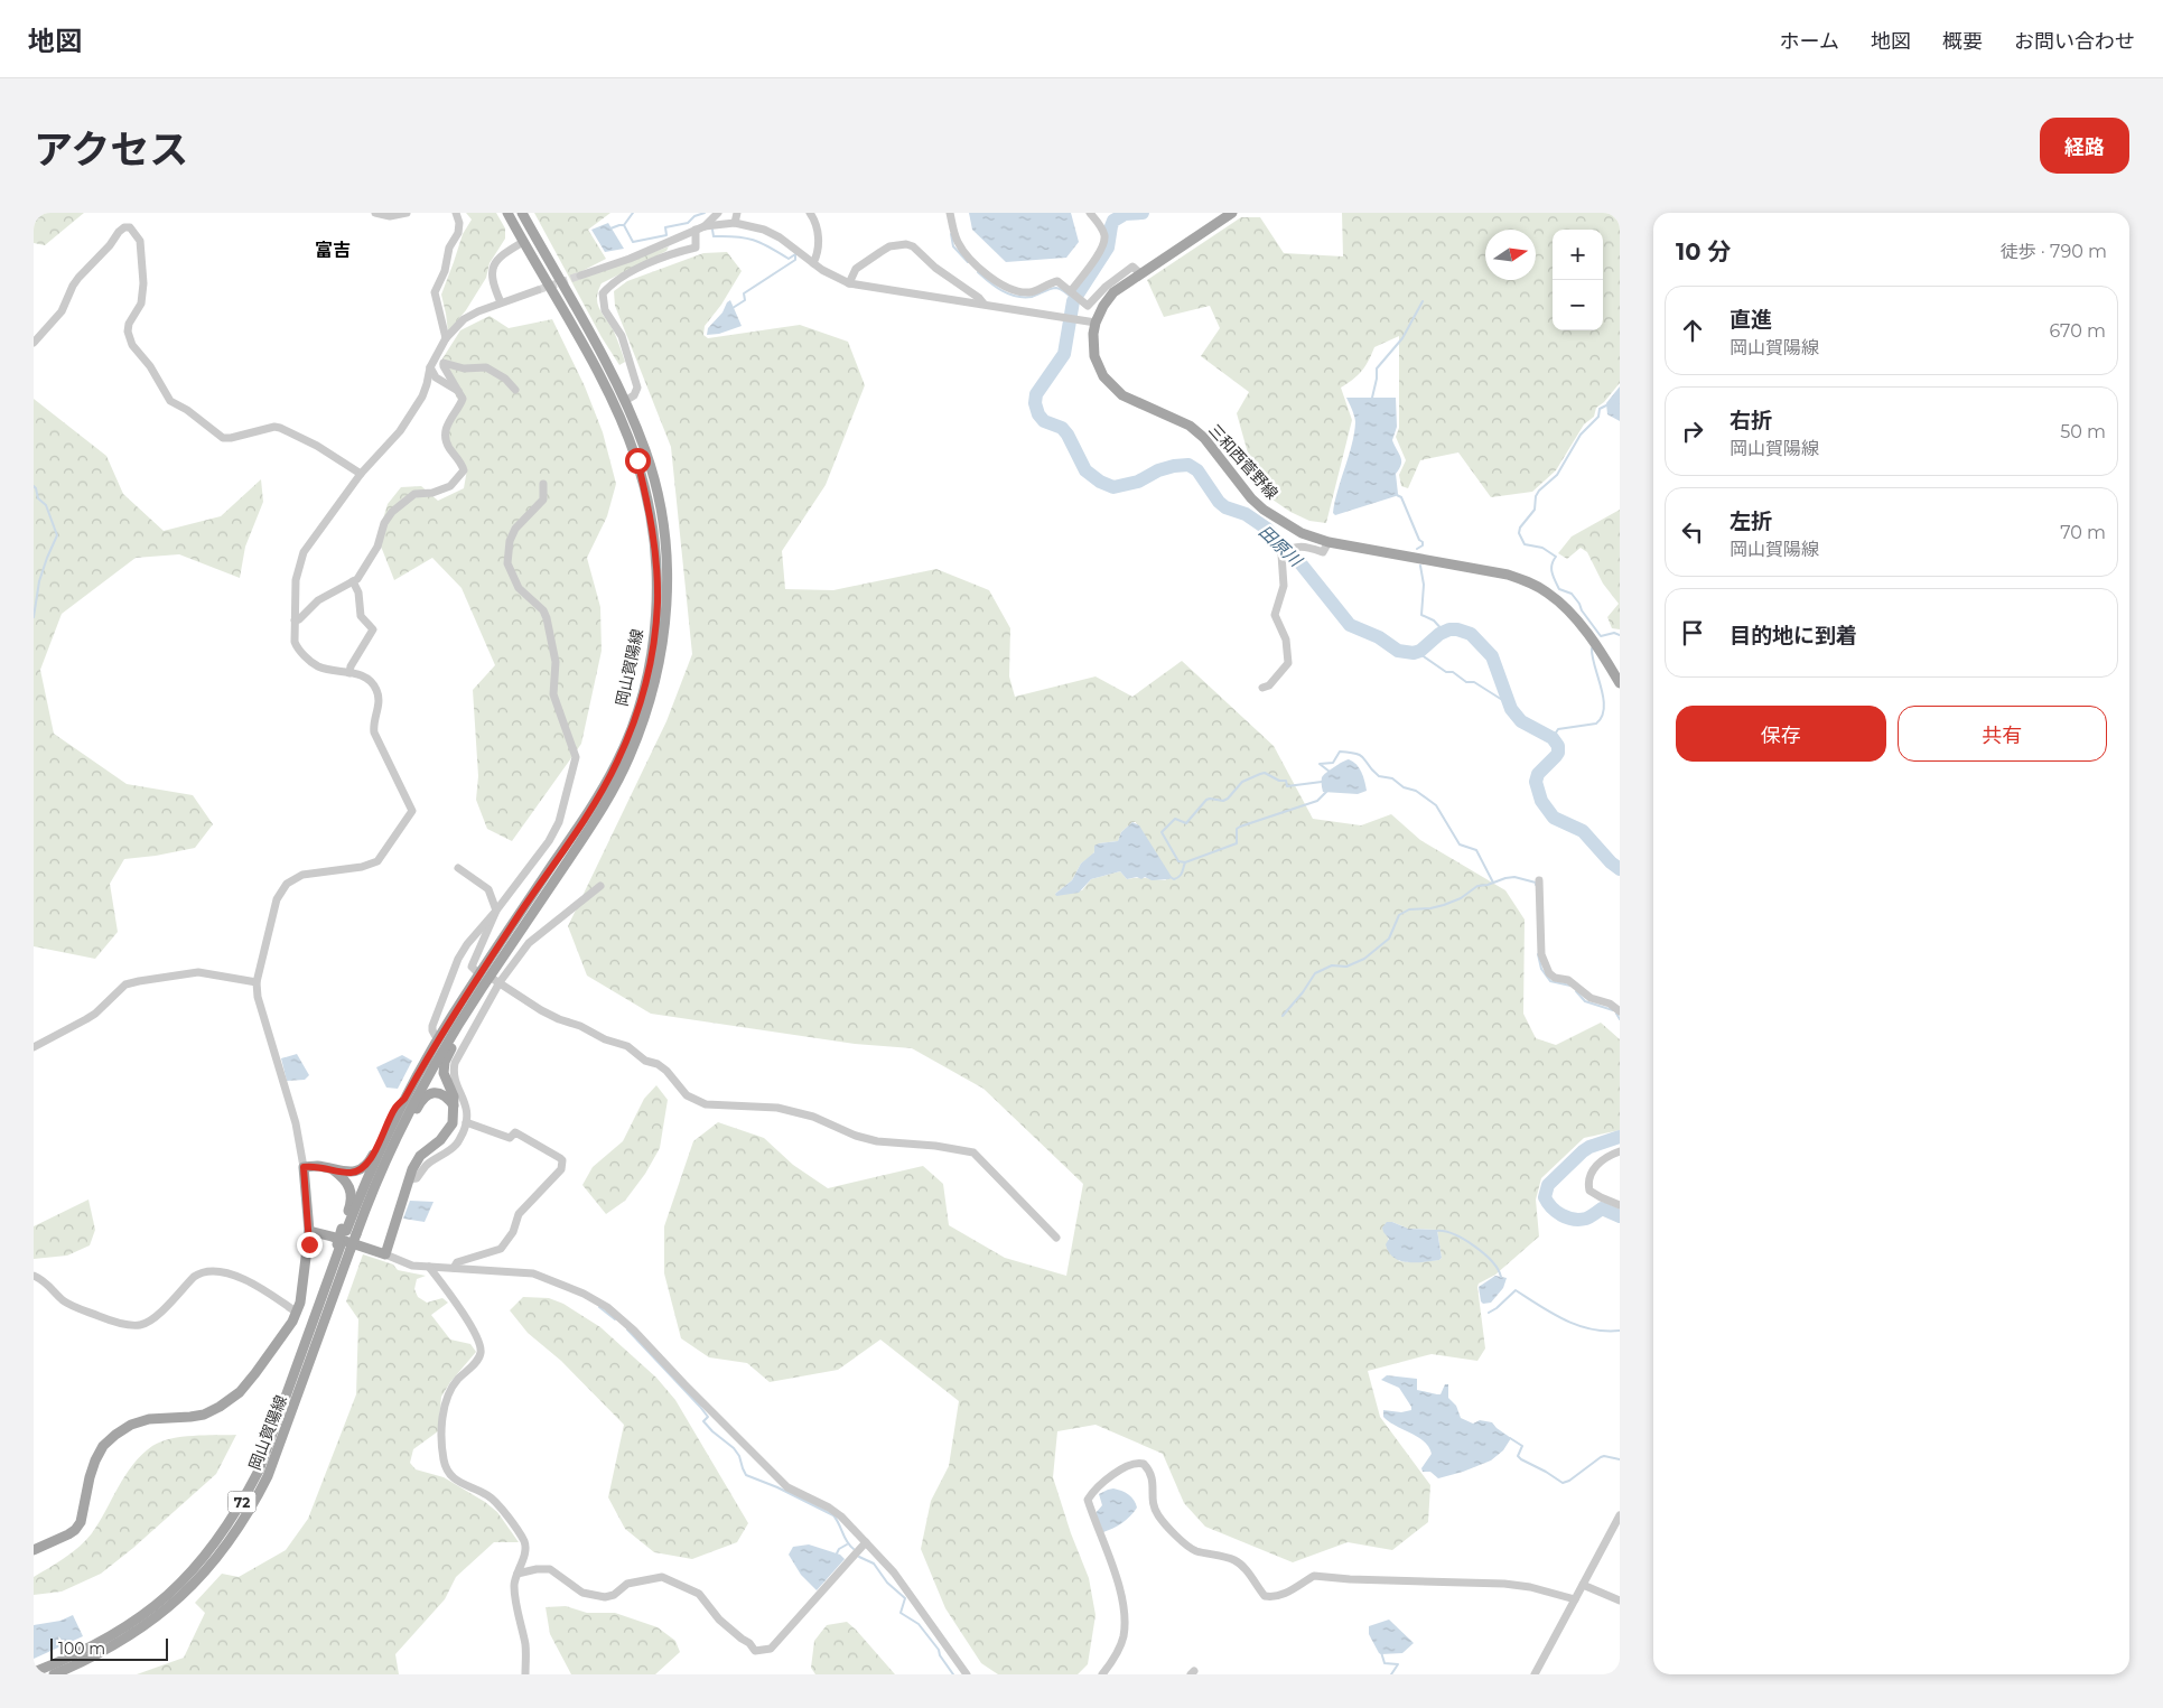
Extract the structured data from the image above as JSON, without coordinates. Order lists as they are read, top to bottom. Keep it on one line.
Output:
{"streets":{"main road":["三和西菅野線","岡山賀陽線","72"]},"districts":["富吉"],"water":["田原川"],"scale_bar":"100 m","north":"right","page":{"header":"地図","nav":["ホーム","地図","概要","お問い合わせ"],"title":"アクセス","buttons":["経路",["保存","共有"]],"heading":["10 分","徒歩 · 790 m"],"map_buttons":["+","−"],"list":[["直進","岡山賀陽線","670 m"],["右折","岡山賀陽線","50 m"],["左折","岡山賀陽線","70 m"],"目的地に到着"],"scale":"100 m"}}
